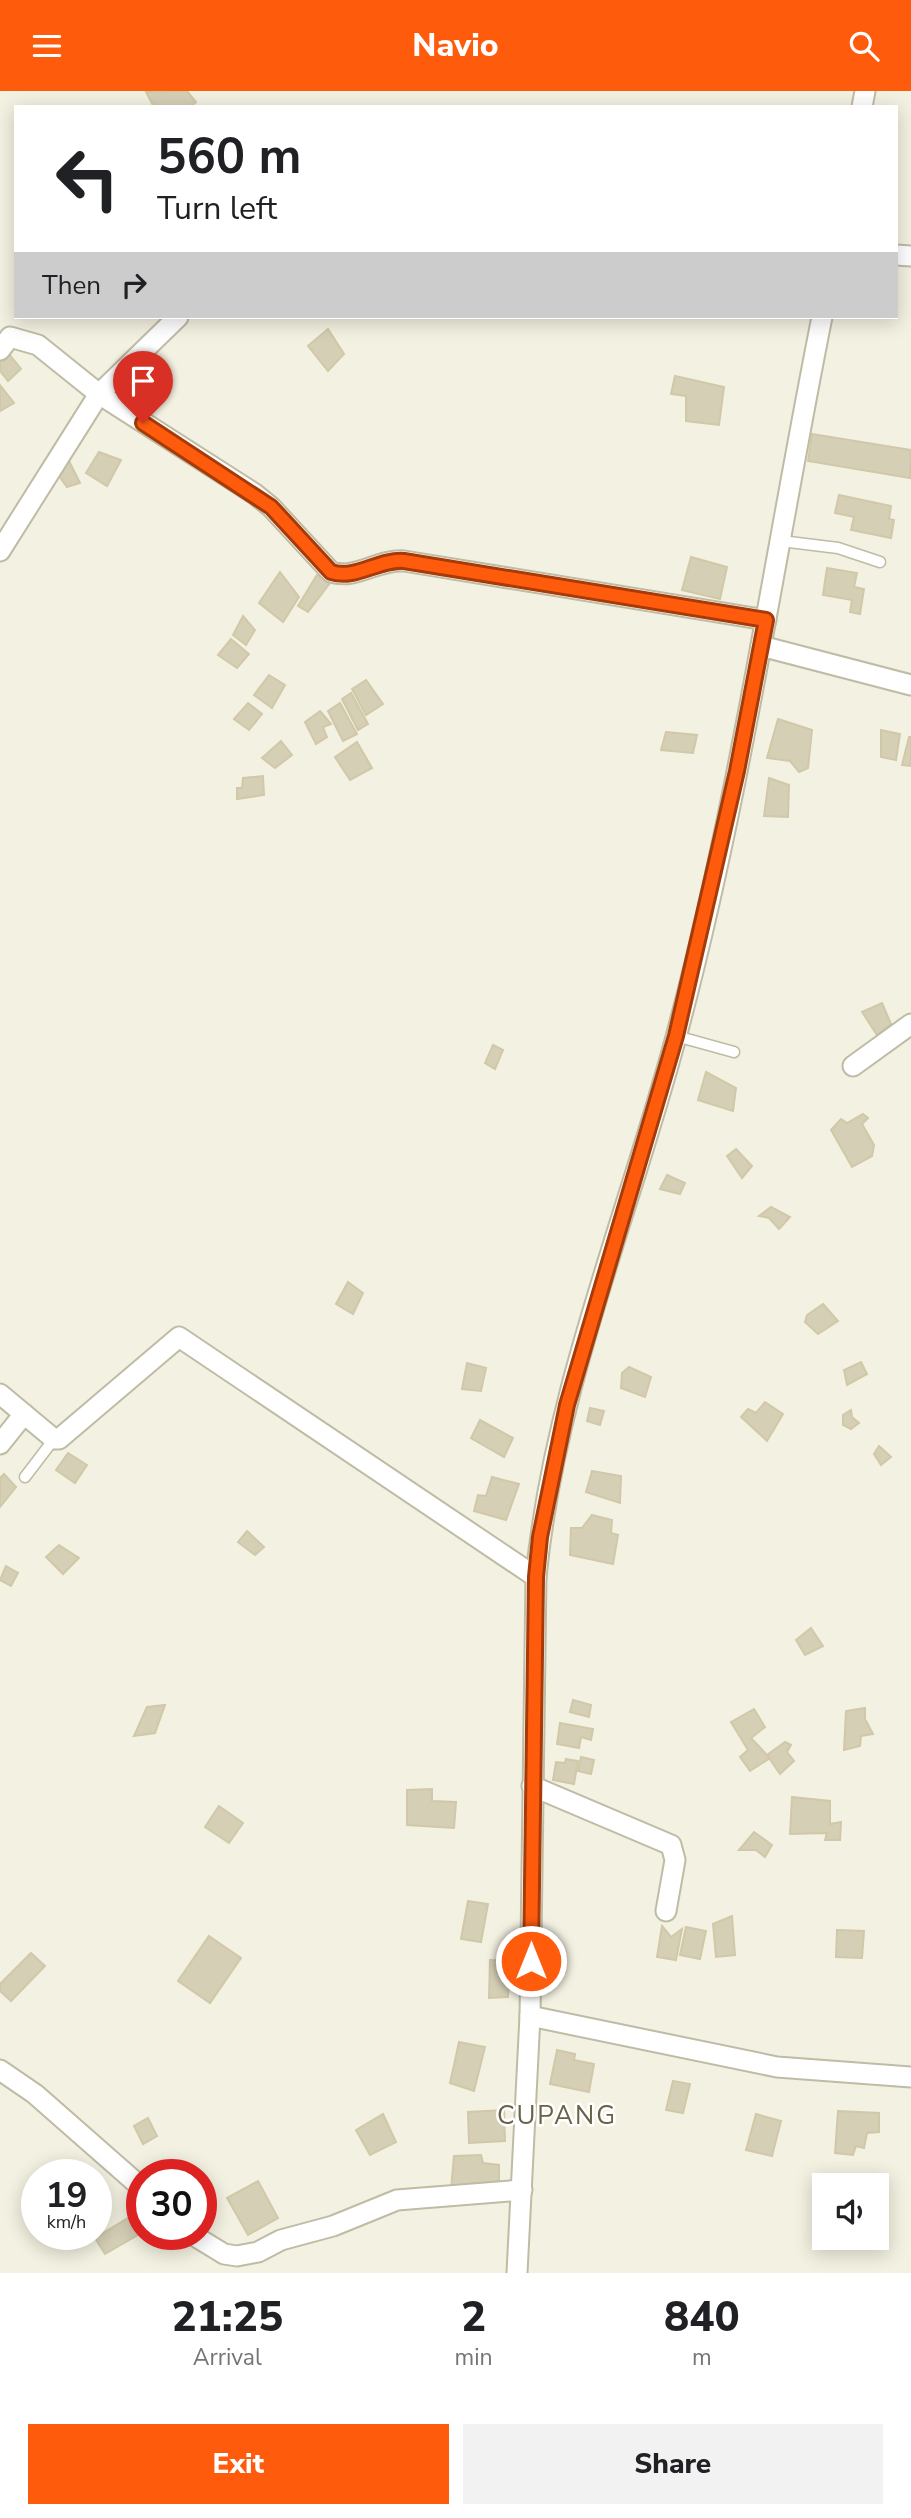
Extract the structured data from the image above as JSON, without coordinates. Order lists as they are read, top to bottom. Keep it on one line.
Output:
{"districts":["CUPANG"],"page":{"header":"Navio","turn":["560 m","Turn left"],"then":"Then","speed":"19 km/h","limit":"30","eta":["21:25","Arrival","2","min","840","m"],"buttons":["Exit","Share"]}}
